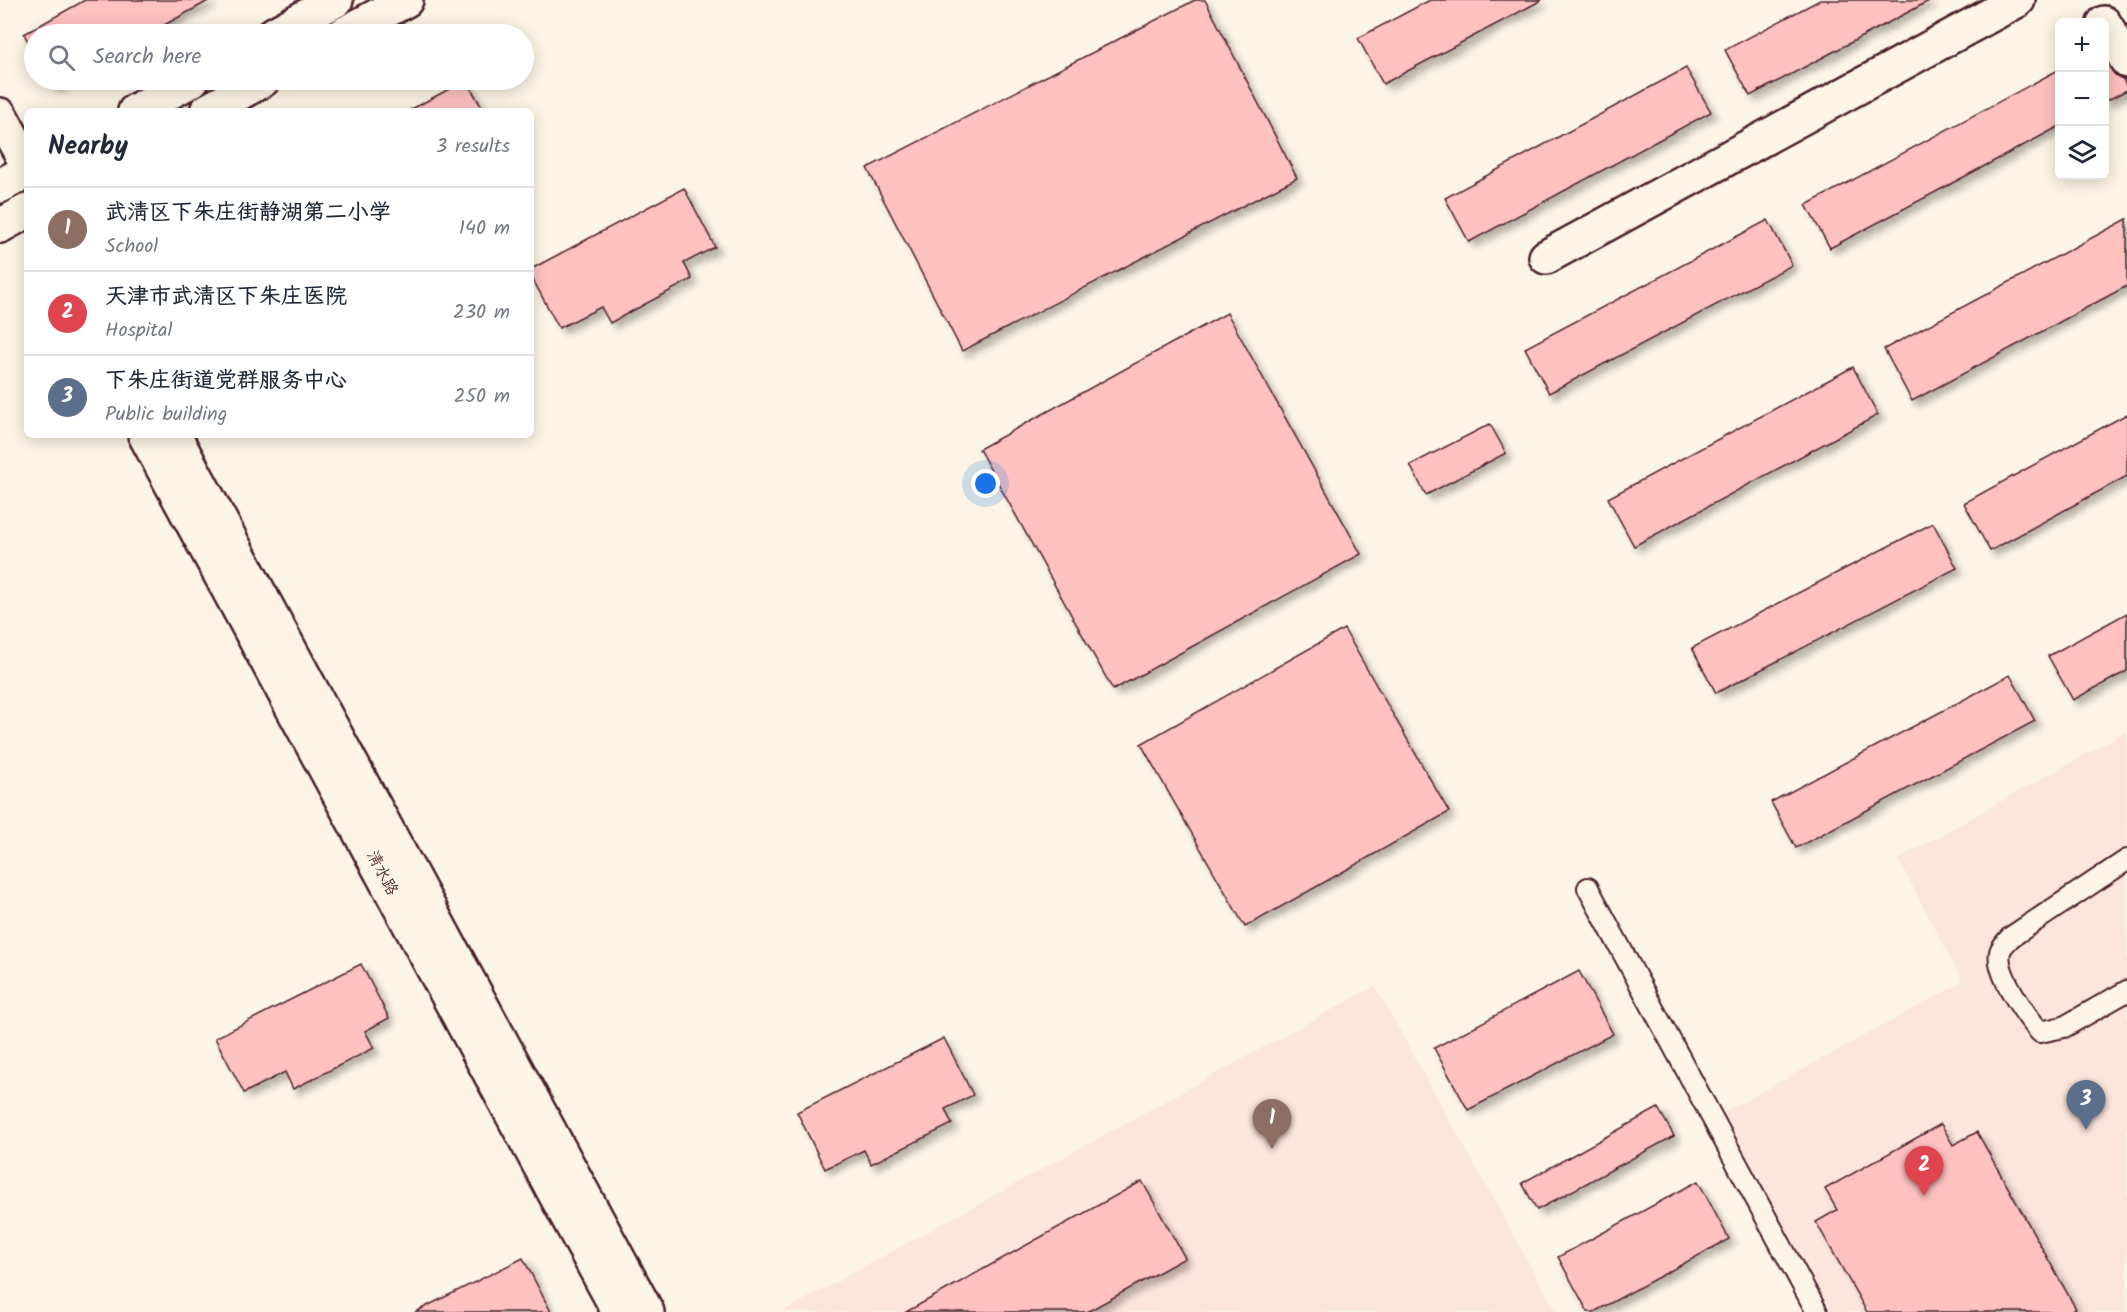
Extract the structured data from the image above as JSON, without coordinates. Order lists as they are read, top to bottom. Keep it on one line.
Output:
{"streets":{"street":["清水路"]},"page":{"map_buttons":["+","−"],"search":"Search here","heading":["Nearby","3 results"],"list":[{"mark":"1","name":"武清区下朱庄街静湖第二小学","note":"School","value":"140 m"},{"mark":"2","name":"天津市武清区下朱庄医院","note":"Hospital","value":"230 m"},{"mark":"3","name":"下朱庄街道党群服务中心","note":"Public building","value":"250 m"}],"pins":["3","1","2"]}}
